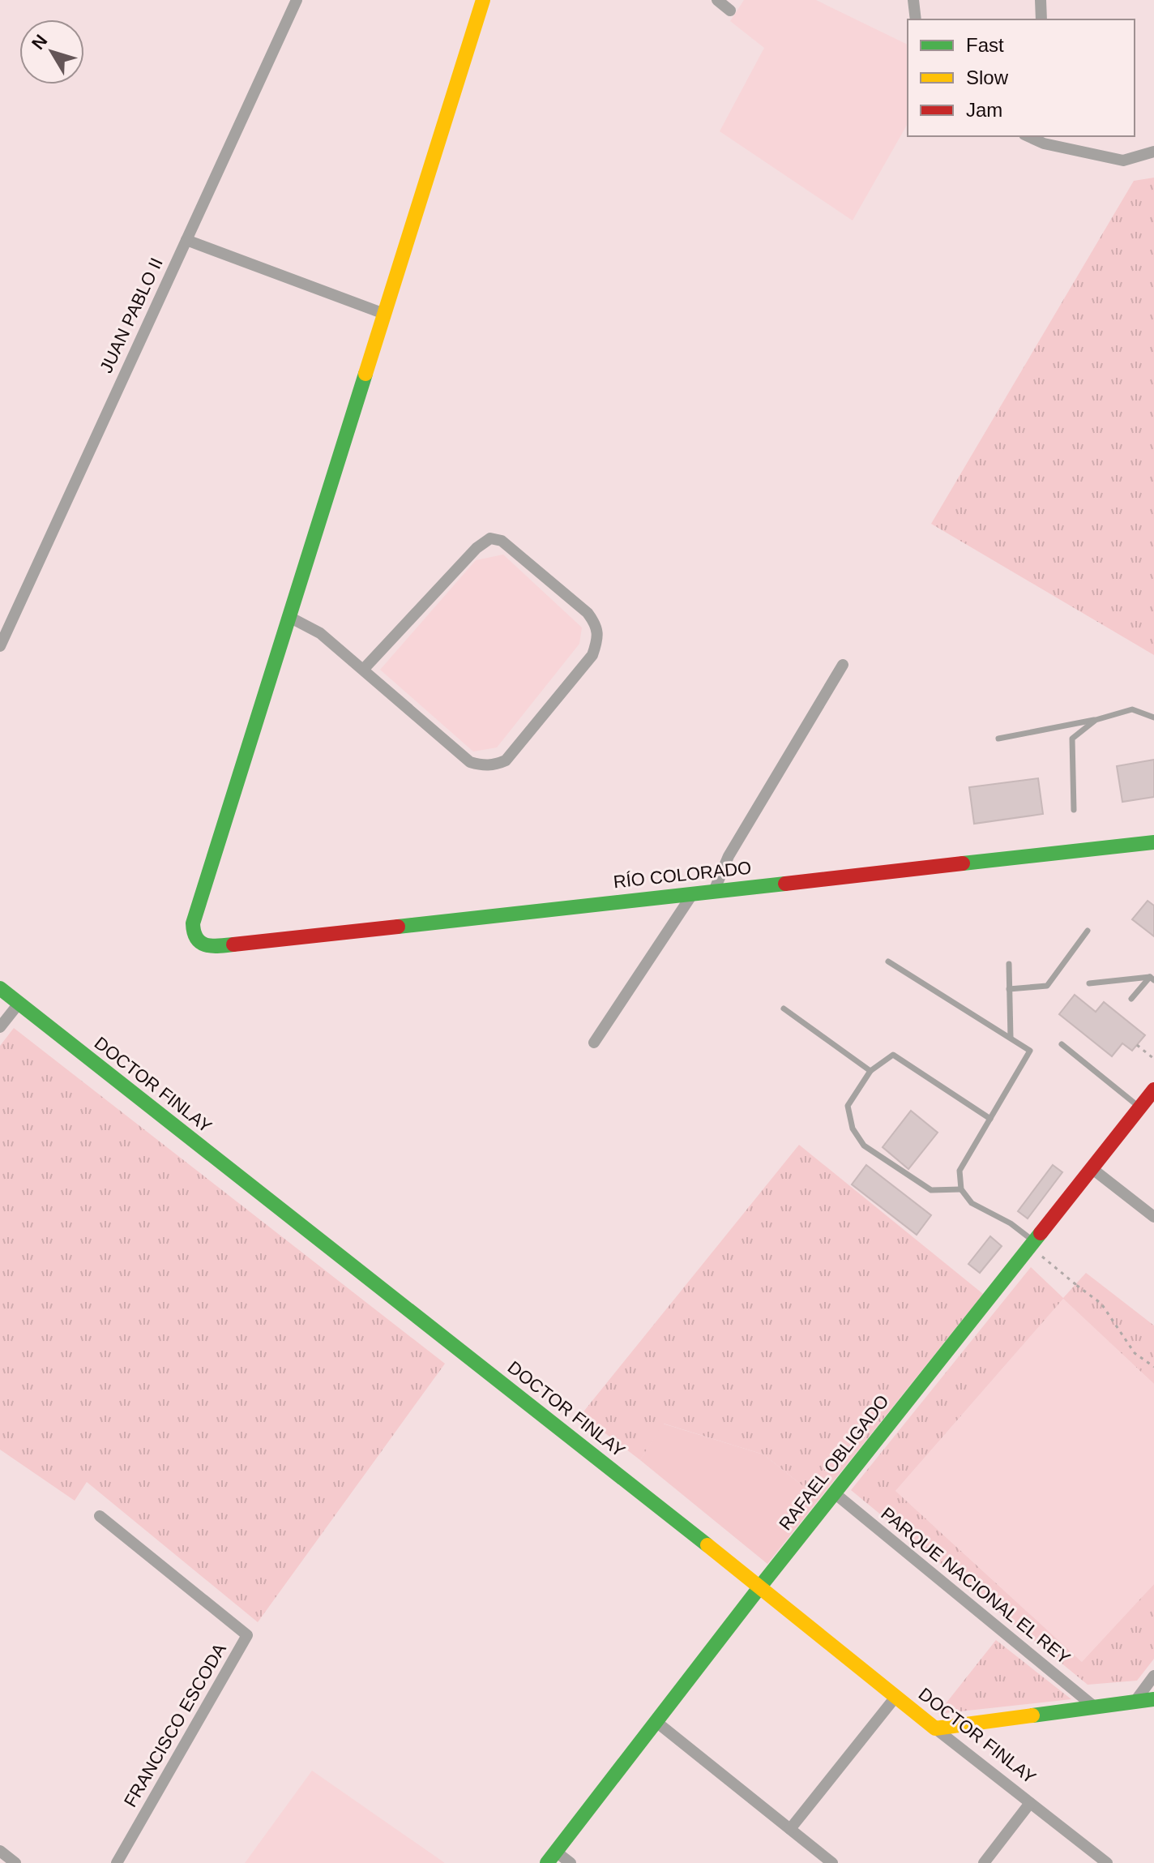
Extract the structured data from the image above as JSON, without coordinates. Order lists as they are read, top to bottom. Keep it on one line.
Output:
{"streets":{"street":["JUAN PABLO II","RÍO COLORADO","DOCTOR FINLAY","RAFAEL OBLIGADO","PARQUE NACIONAL EL REY","FRANCISCO ESCODA"]},"crossings":[["DOCTOR FINLAY","RAFAEL OBLIGADO"],["RAFAEL OBLIGADO","PARQUE NACIONAL EL REY"]],"legend":["Fast","Slow","Jam"],"north":"top left"}
